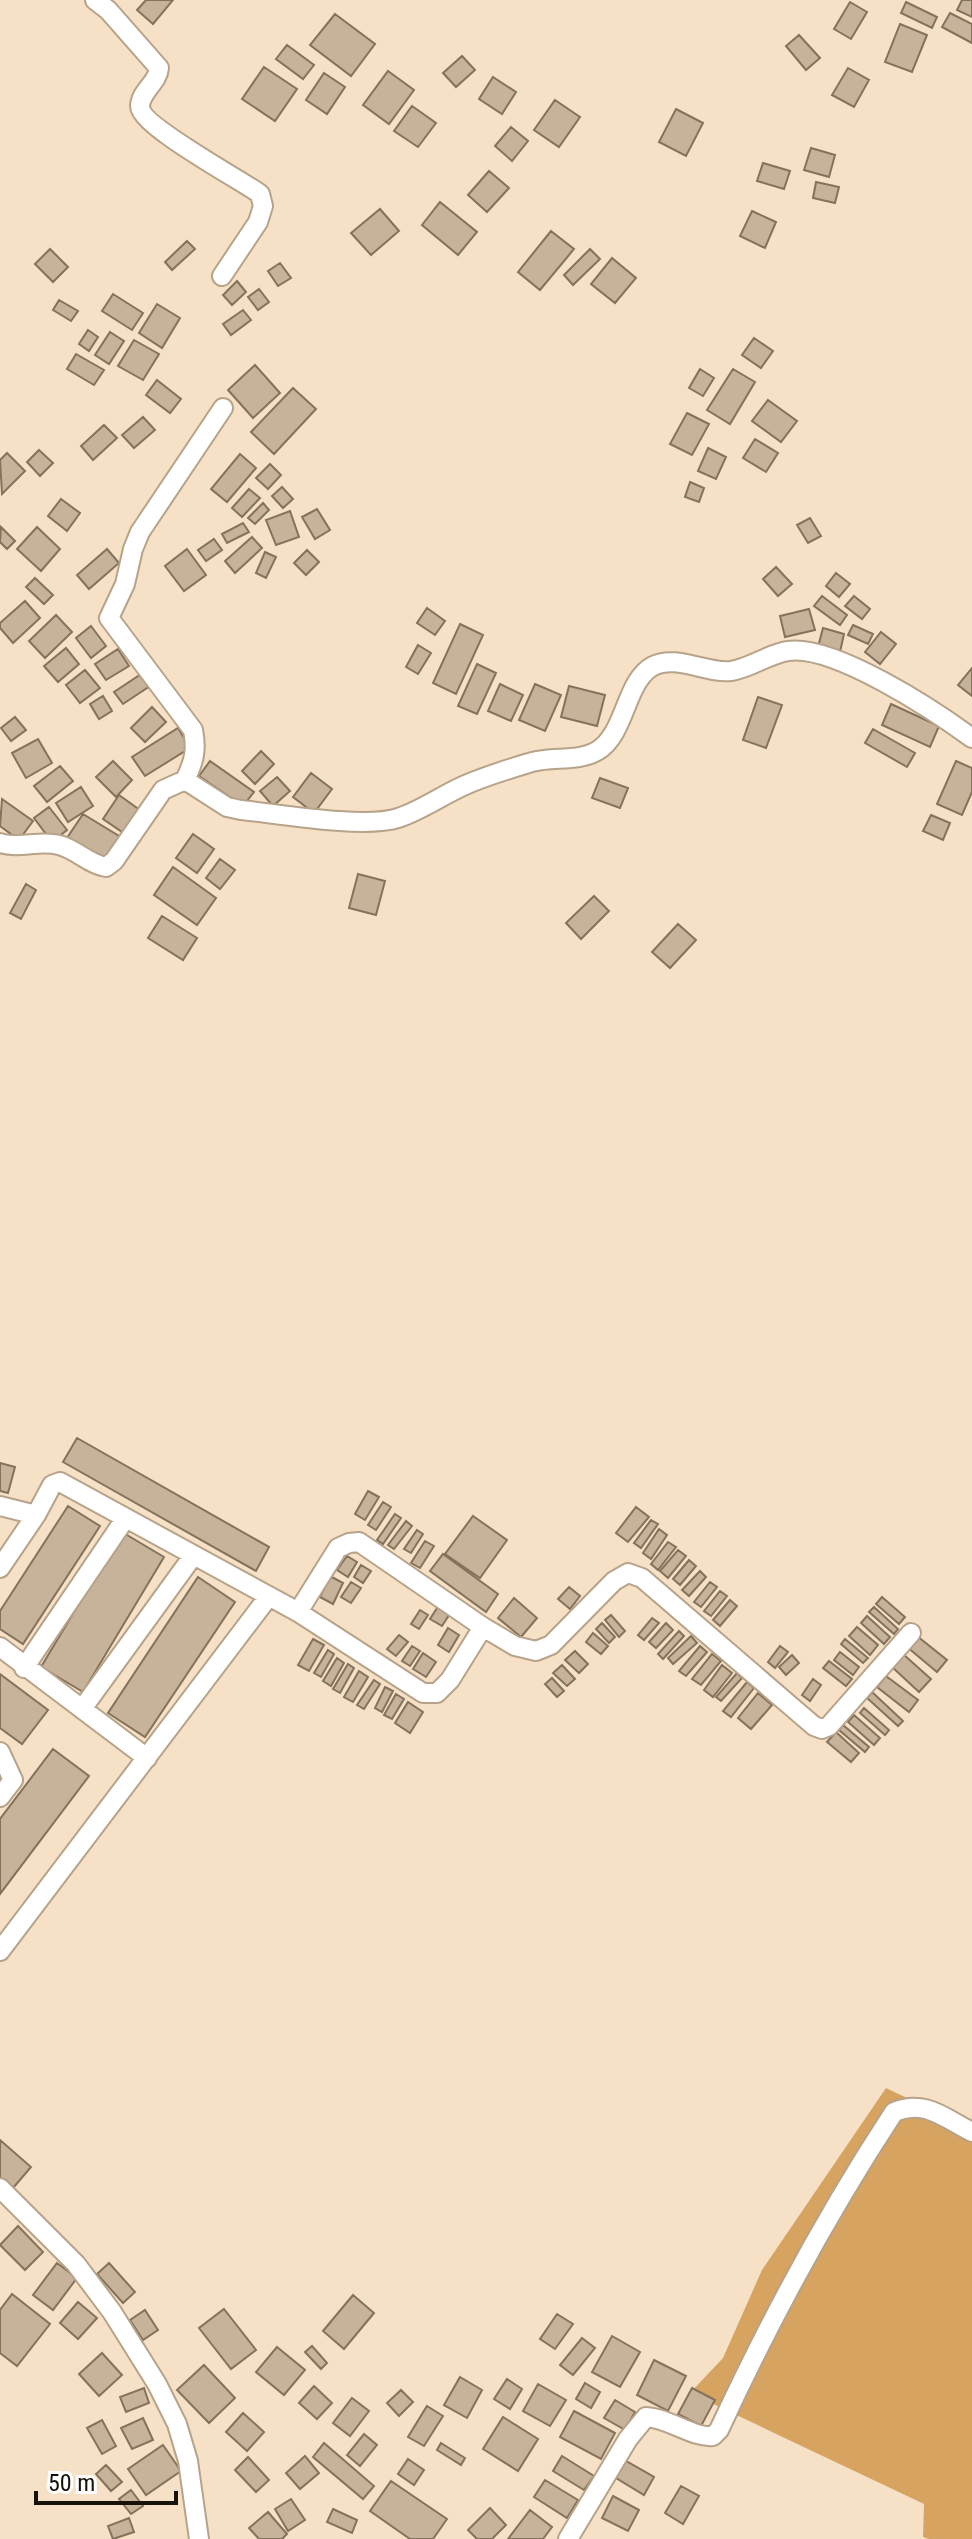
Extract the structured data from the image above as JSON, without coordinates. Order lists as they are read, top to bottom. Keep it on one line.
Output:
{"scale_bar":"50 m"}
